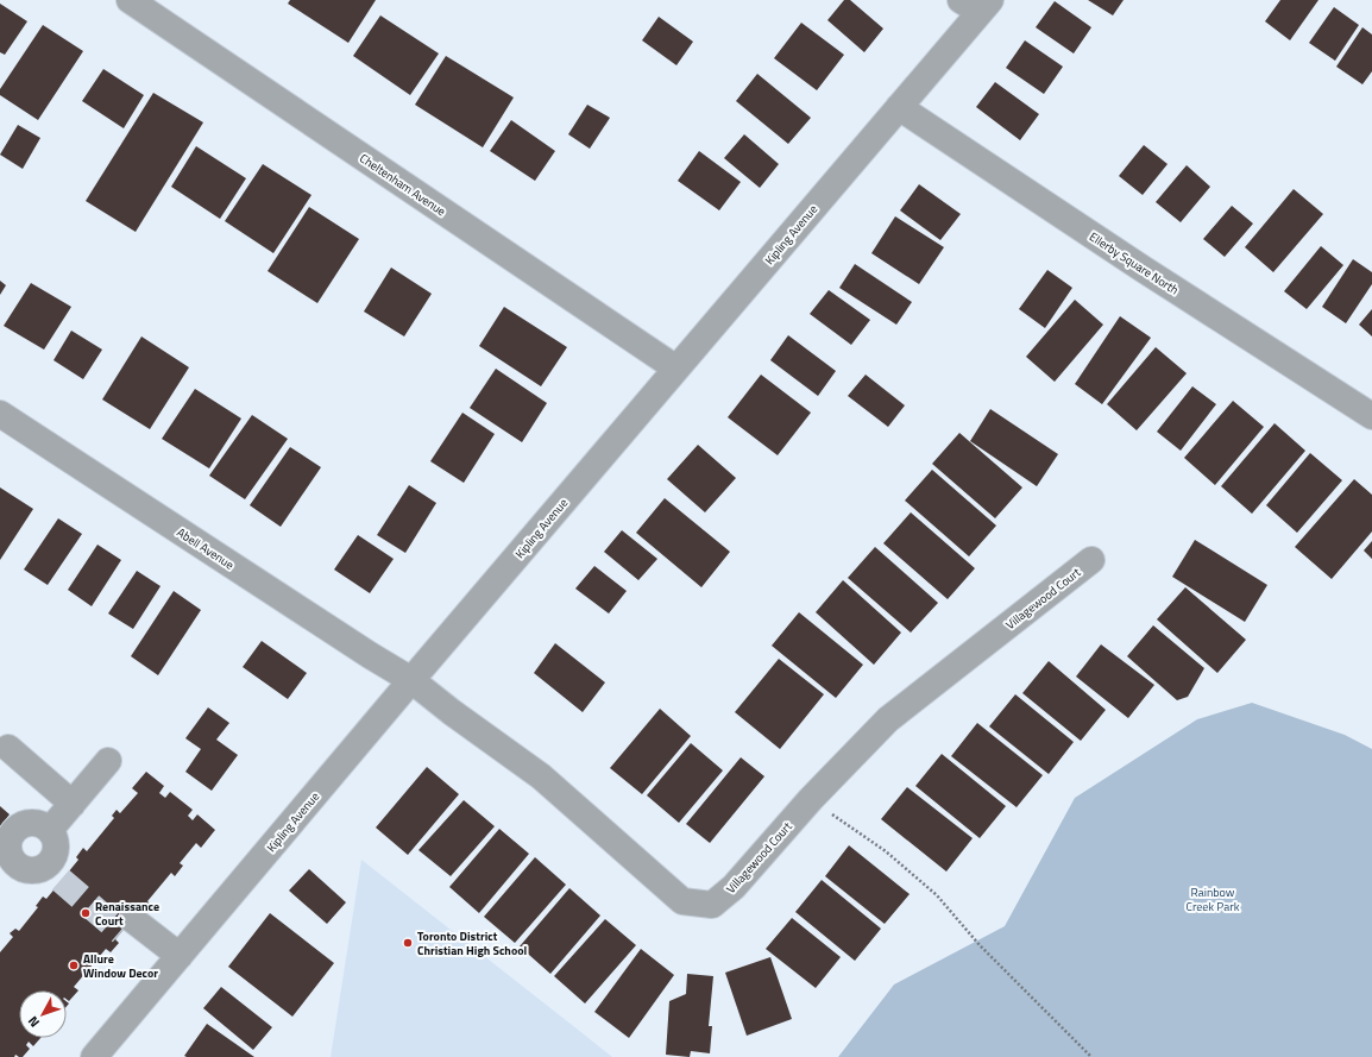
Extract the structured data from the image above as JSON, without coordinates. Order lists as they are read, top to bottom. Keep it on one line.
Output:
{"streets":{"street":["Cheltenham Avenue","Kipling Avenue","Ellerby Square North","Abell Avenue","Villagewood Court"]},"crossings":[["Cheltenham Avenue","Kipling Avenue"],["Kipling Avenue","Ellerby Square North"],["Kipling Avenue","Abell Avenue"],["Kipling Avenue","Villagewood Court"],["Abell Avenue","Villagewood Court"]],"parks":["Rainbow Creek Park"],"places":["Renaissance Court","Toronto District Christian High School","Allure Window Decor"],"north":"bottom left"}
